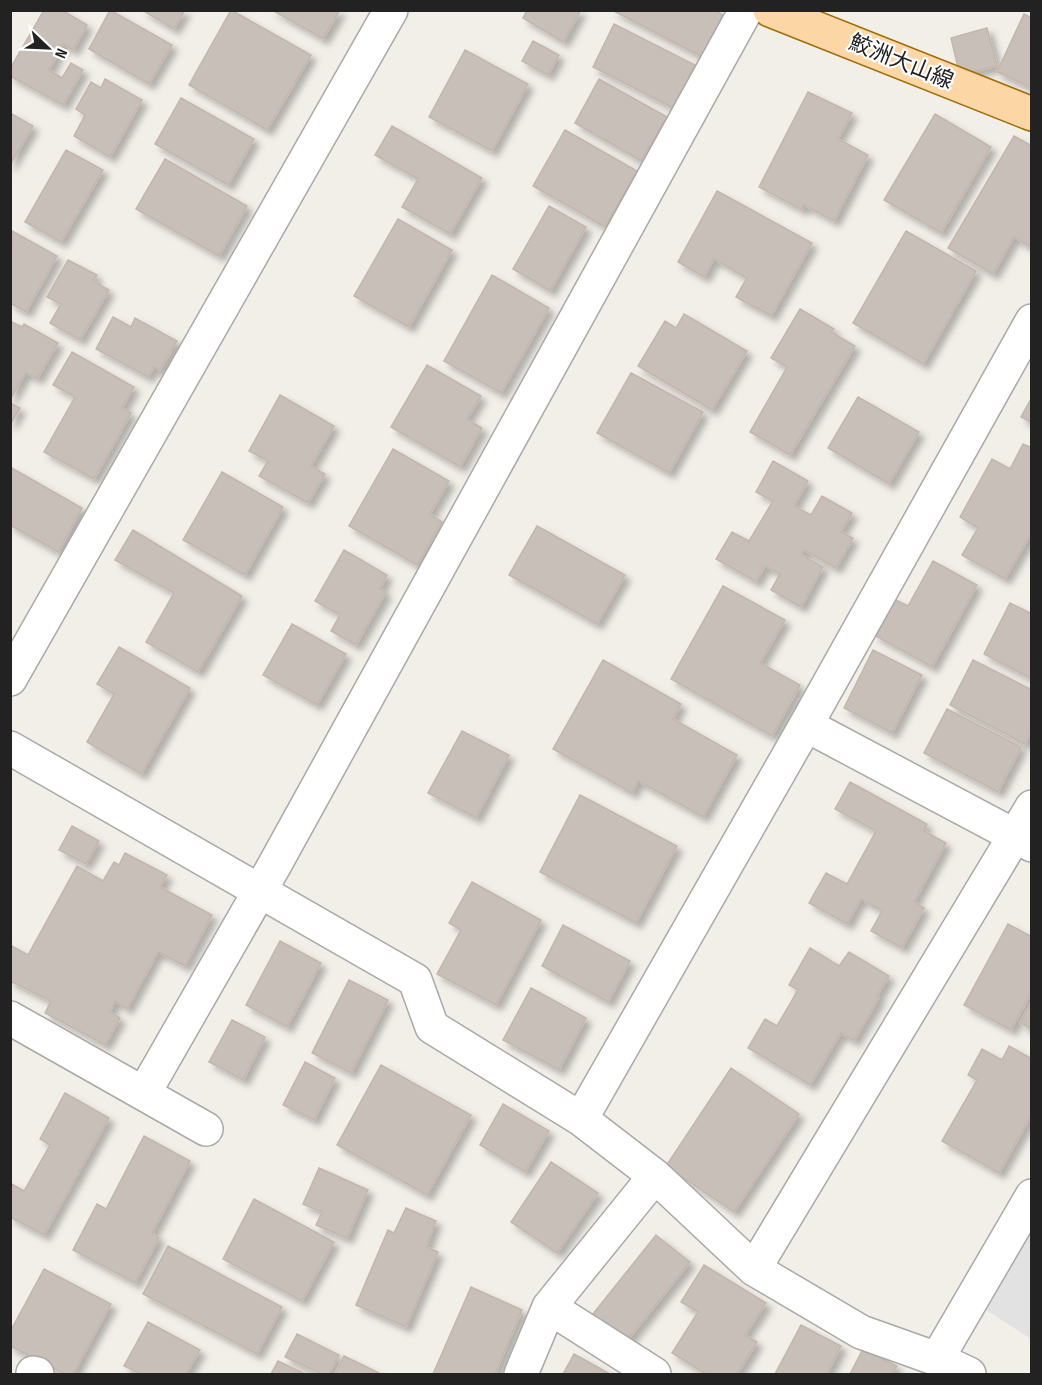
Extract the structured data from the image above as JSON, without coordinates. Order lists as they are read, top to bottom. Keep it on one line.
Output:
{"streets":{"main road":["鮫洲大山線"]},"north":"bottom right"}
